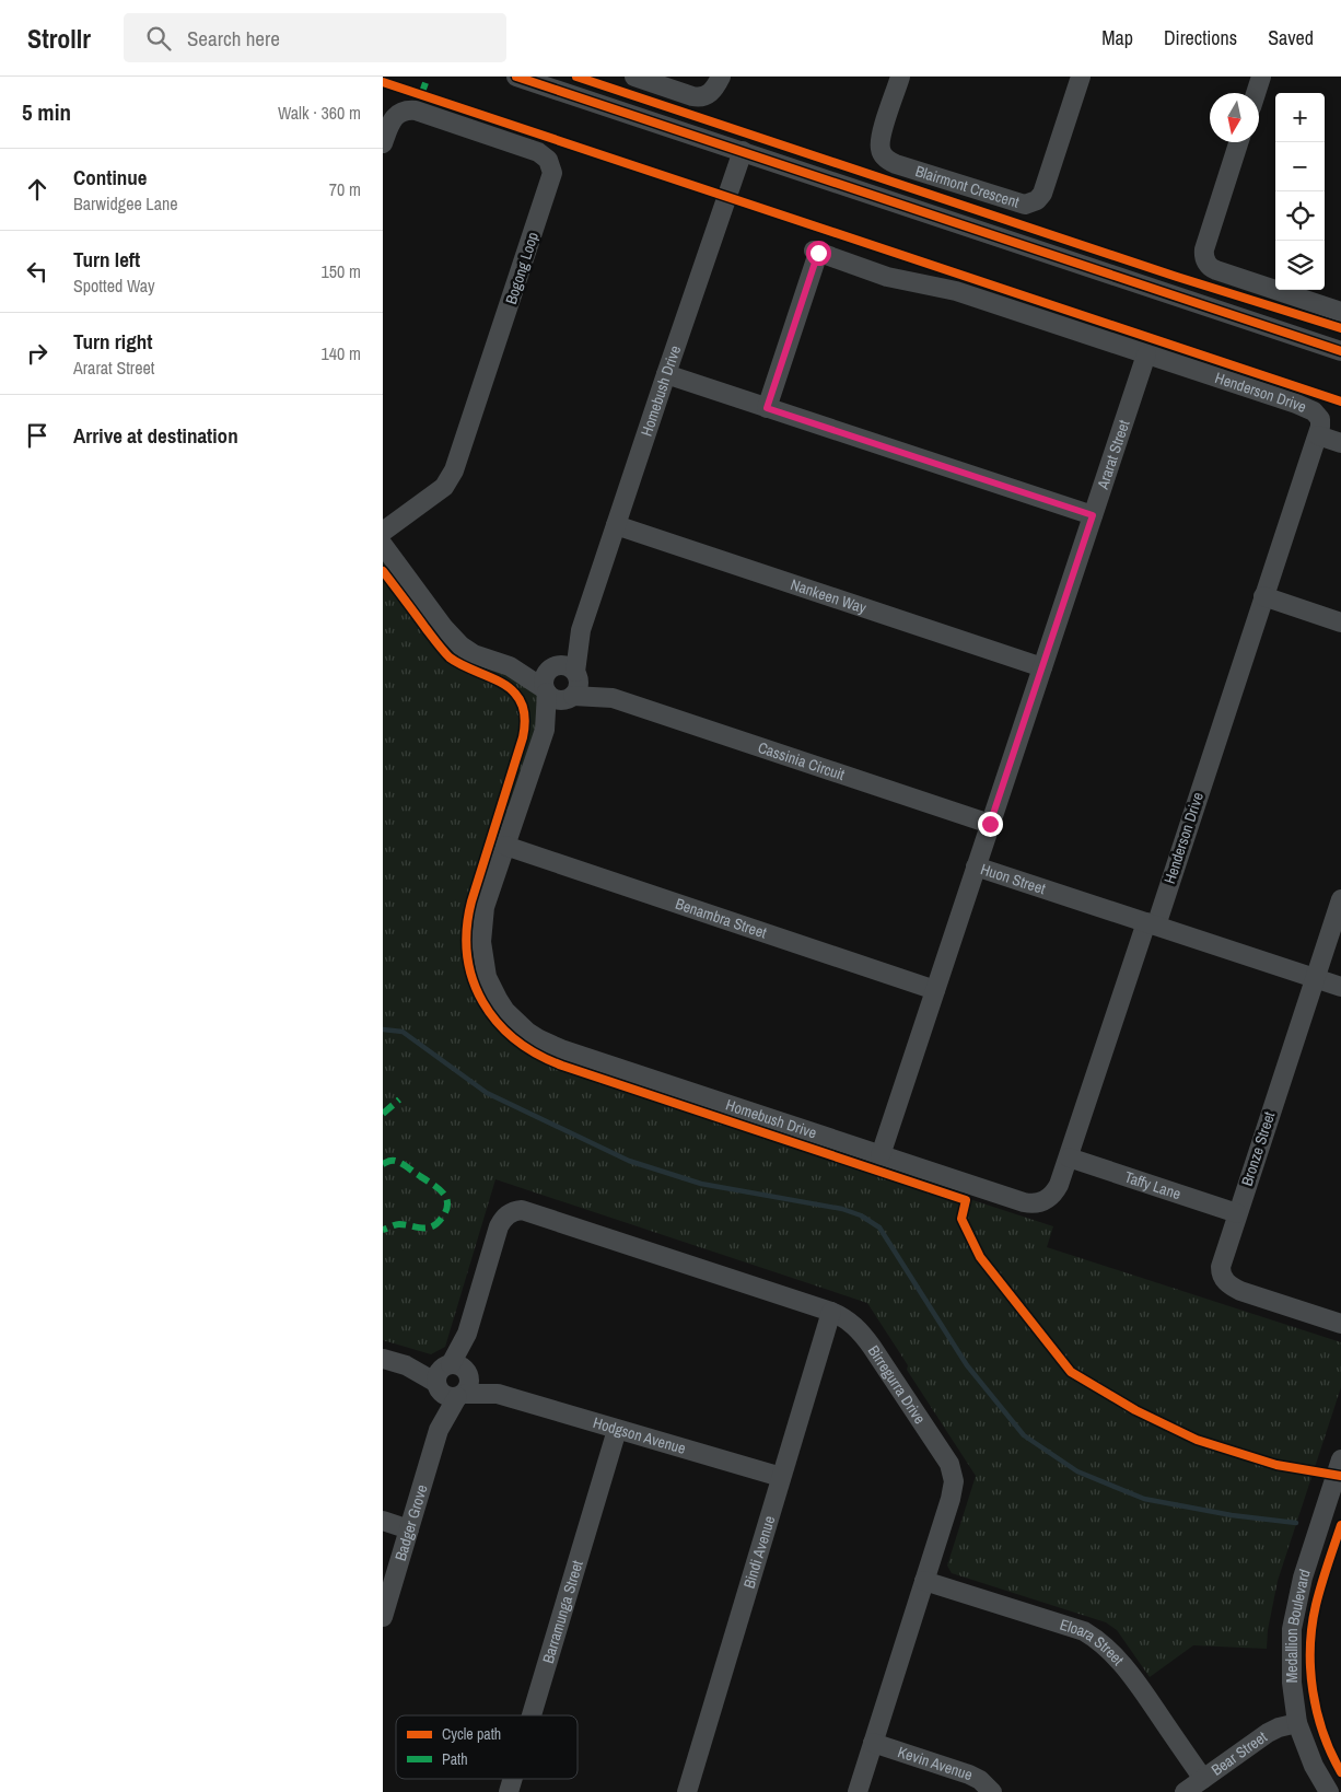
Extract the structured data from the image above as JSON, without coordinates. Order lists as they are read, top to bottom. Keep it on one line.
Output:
{"streets":{"street":["Blairmont Crescent","Bogong Loop","Homebush Drive","Henderson Drive","Ararat Street","Nankeen Way","Cassinia Circuit","Huon Street","Benambra Street","Bronze Street","Taffy Lane","Birregurra Drive","Hodgson Avenue","Badger Grove","Bindi Avenue","Barramunga Street","Medallion Boulevard","Eloara Street","Bear Street","Kevin Avenue"]},"crossings":[["Homebush Drive","Henderson Drive"],["Homebush Drive","Nankeen Way"],["Homebush Drive","Cassinia Circuit"],["Homebush Drive","Huon Street"],["Homebush Drive","Benambra Street"],["Homebush Drive","Taffy Lane"],["Henderson Drive","Ararat Street"],["Henderson Drive","Huon Street"],["Ararat Street","Nankeen Way"],["Ararat Street","Cassinia Circuit"],["Ararat Street","Huon Street"],["Huon Street","Benambra Street"],["Huon Street","Bronze Street"],["Bronze Street","Taffy Lane"],["Birregurra Drive","Badger Grove"],["Birregurra Drive","Bindi Avenue"],["Birregurra Drive","Eloara Street"],["Birregurra Drive","Kevin Avenue"],["Hodgson Avenue","Badger Grove"],["Hodgson Avenue","Bindi Avenue"],["Hodgson Avenue","Barramunga Street"],["Medallion Boulevard","Bear Street"],["Eloara Street","Bear Street"]],"legend":["Cycle path","Path"],"north":"bottom","page":{"header":"Strollr","search":"Search here","nav":["Map","Directions","Saved"],"heading":["5 min","Walk · 360 m"],"map_buttons":["+","−"],"list":[["Continue","Barwidgee Lane","70 m"],["Turn left","Spotted Way","150 m"],["Turn right","Ararat Street","140 m"],"Arrive at destination"]}}
